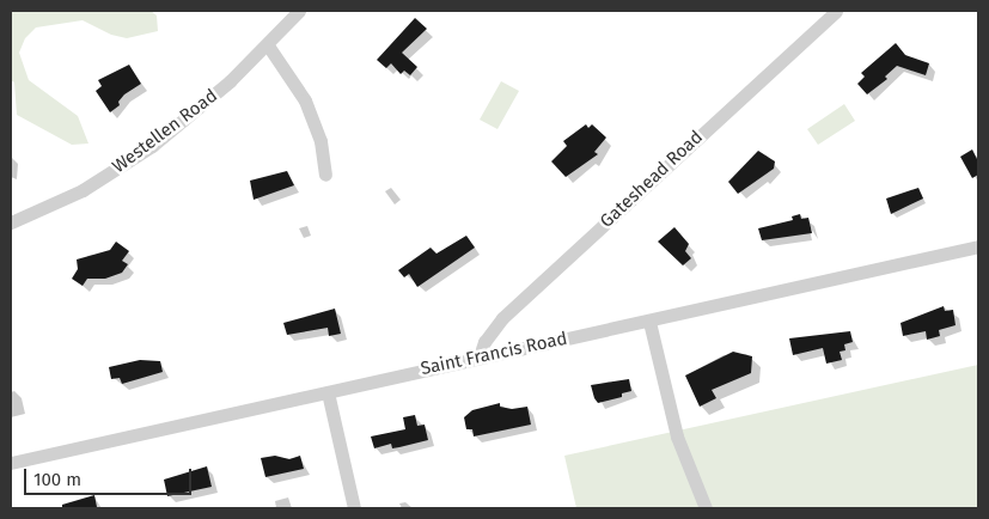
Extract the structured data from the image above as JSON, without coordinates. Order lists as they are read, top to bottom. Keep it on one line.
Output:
{"streets":{"street":["Westellen Road","Gateshead Road","Saint Francis Road"]},"crossings":[["Gateshead Road","Saint Francis Road"]],"scale_bar":"100 m"}
